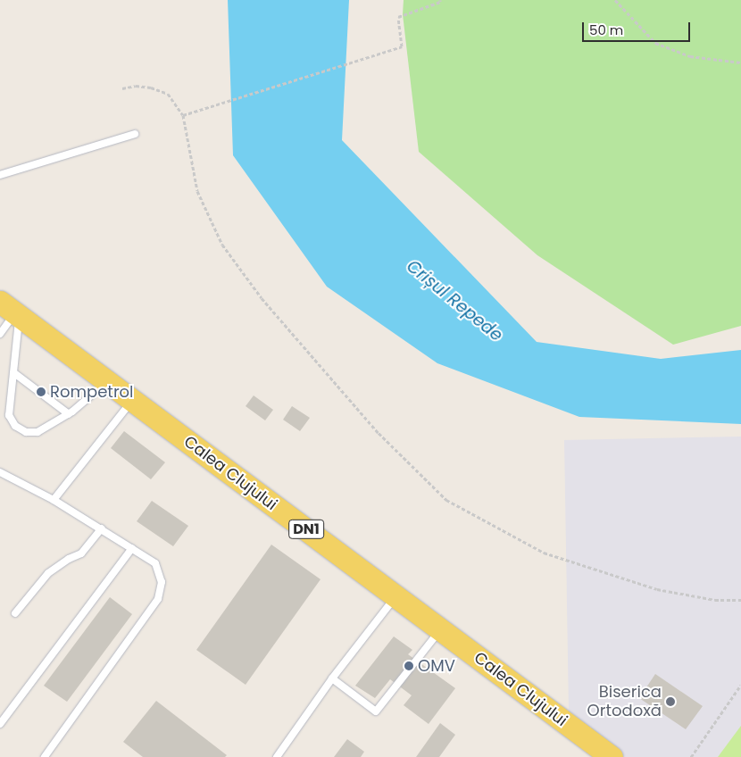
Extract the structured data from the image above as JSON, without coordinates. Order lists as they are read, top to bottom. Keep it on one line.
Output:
{"streets":{"main road":["Calea Clujului","DN1"]},"water":["Crișul Repede"],"places":["Rompetrol","OMV","Biserica Ortodoxă"],"scale_bar":"50 m"}
